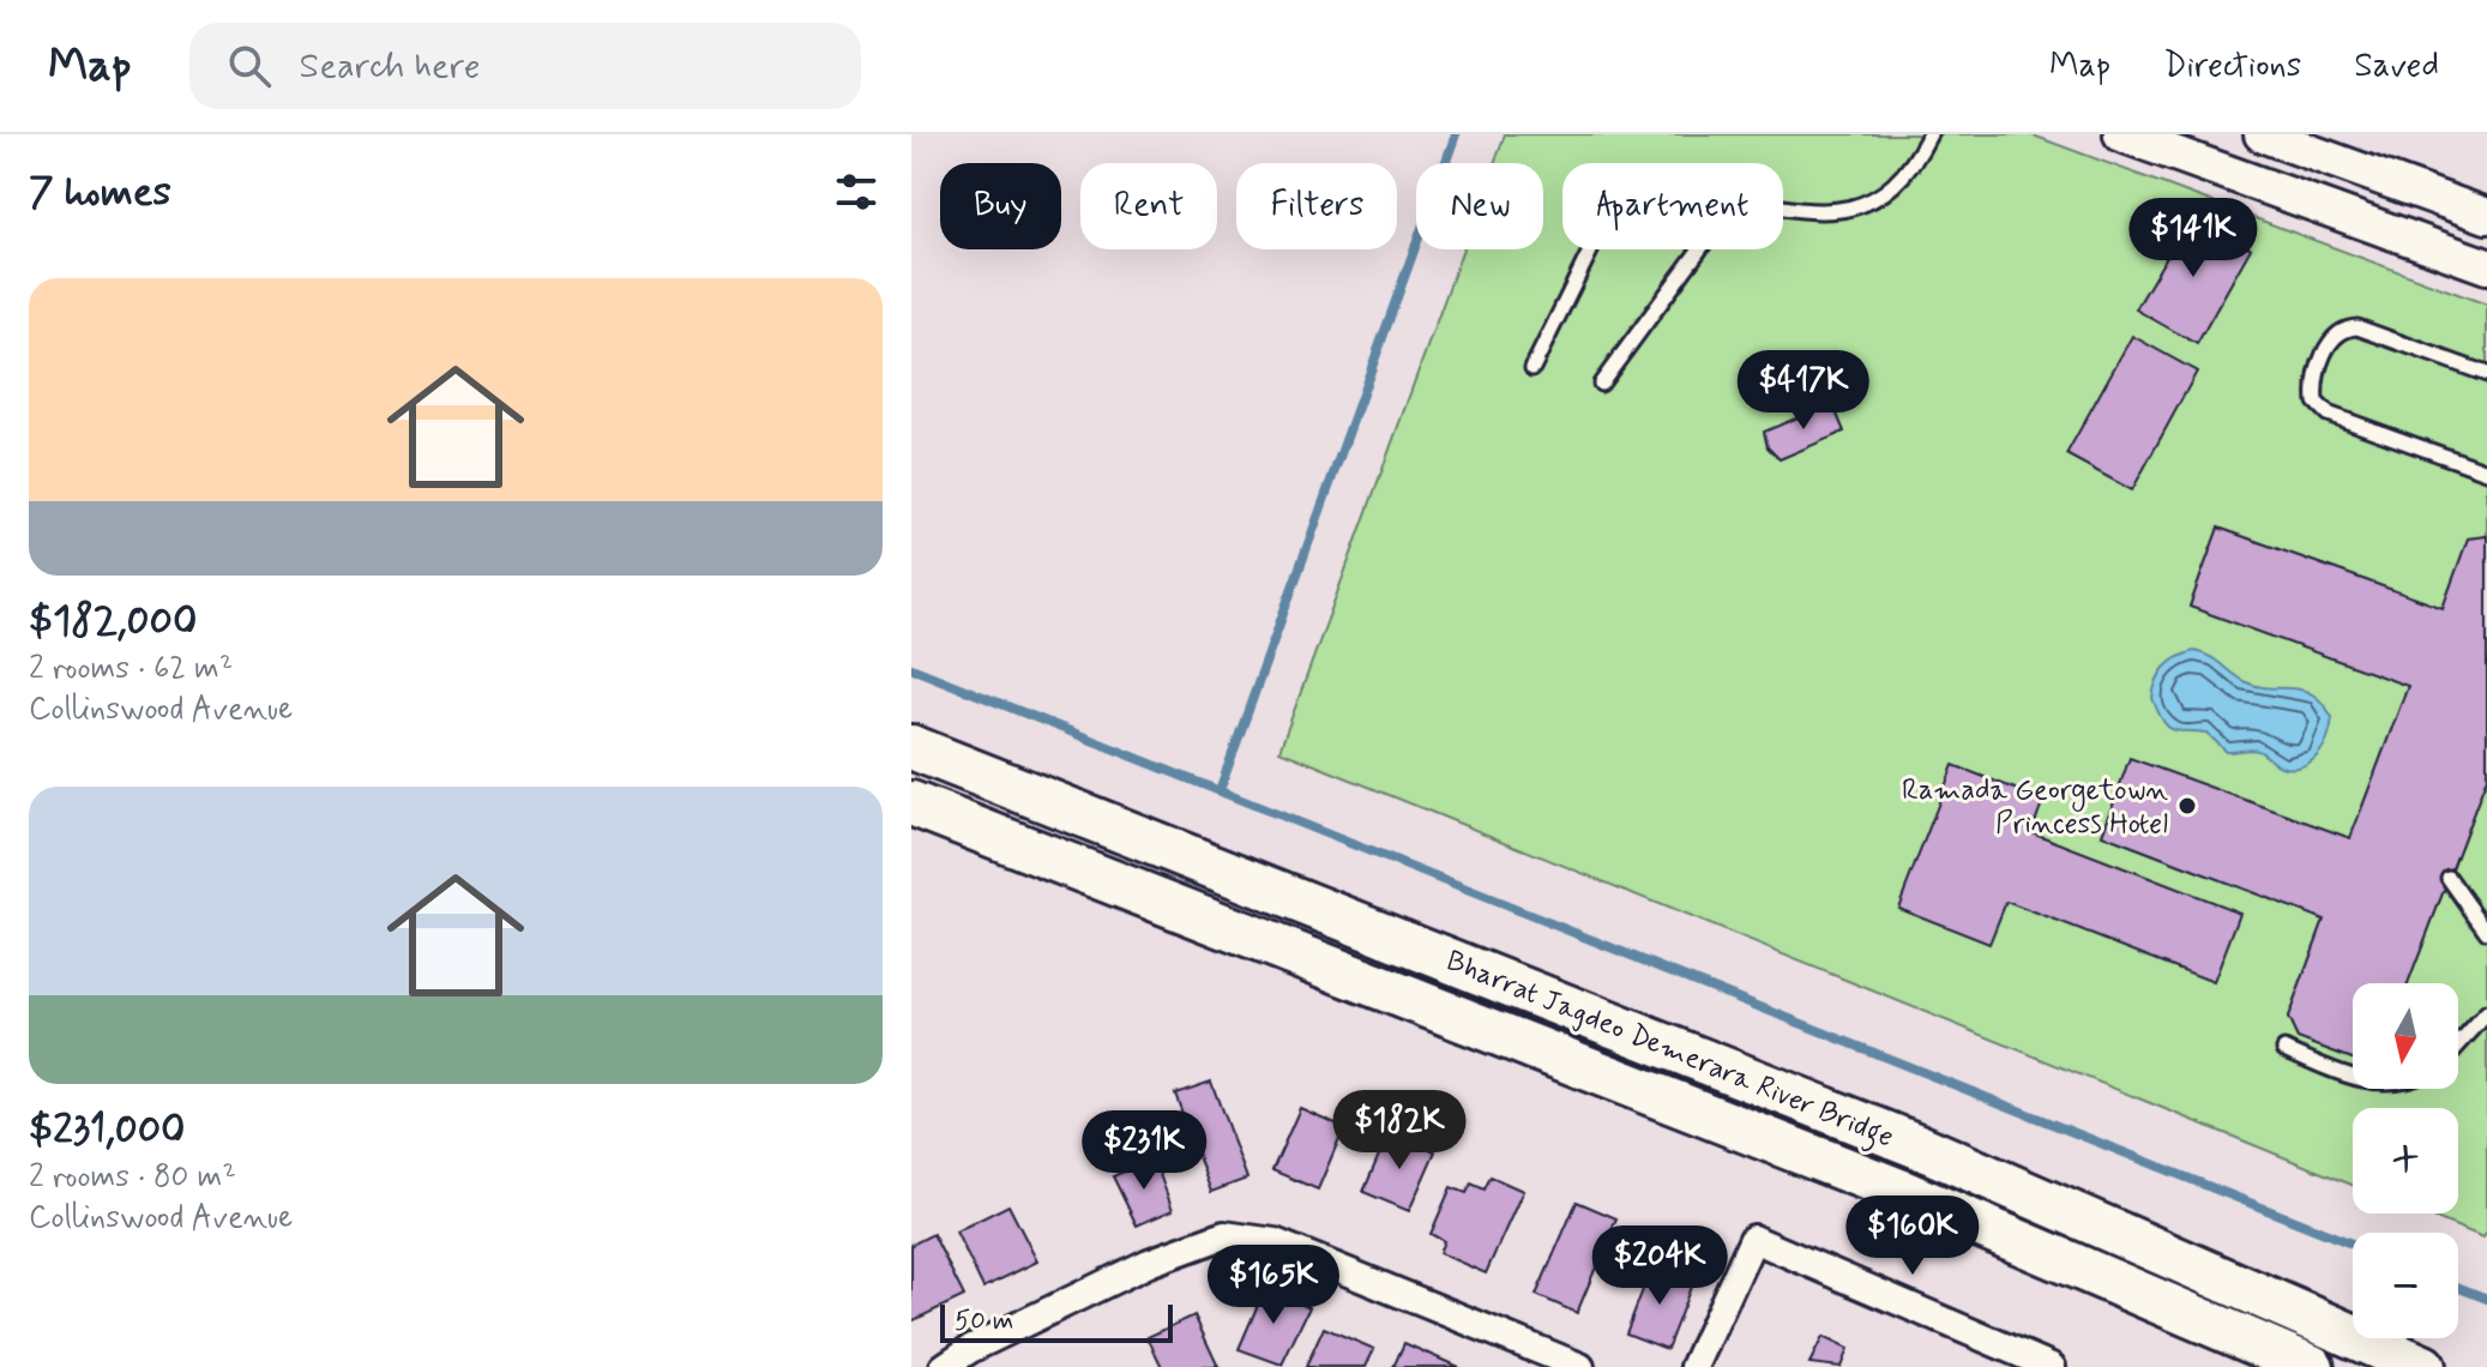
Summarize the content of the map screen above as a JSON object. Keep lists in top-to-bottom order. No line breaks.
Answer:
{"streets":{"main road":["Bharrat Jagdeo Demerara River Bridge"]},"places":["Ramada Georgetown Princess Hotel"],"scale_bar":"50 m","north":"bottom","page":{"header":"Map","search":"Search here","nav":["Map","Directions","Saved"],"heading":"7 homes","chip":["Buy","Rent","Filters","New","Apartment"],"price":["$141K","$417K","$182K","$231K","$160K","$204K","$165K"],"list":[{"name":"$182,000","note":"2 rooms · 62 m² · Collinswood Avenue"},{"name":"$231,000","note":"2 rooms · 80 m² · Collinswood Avenue"}],"map_buttons":["+","−"],"scale":"50 m"}}
